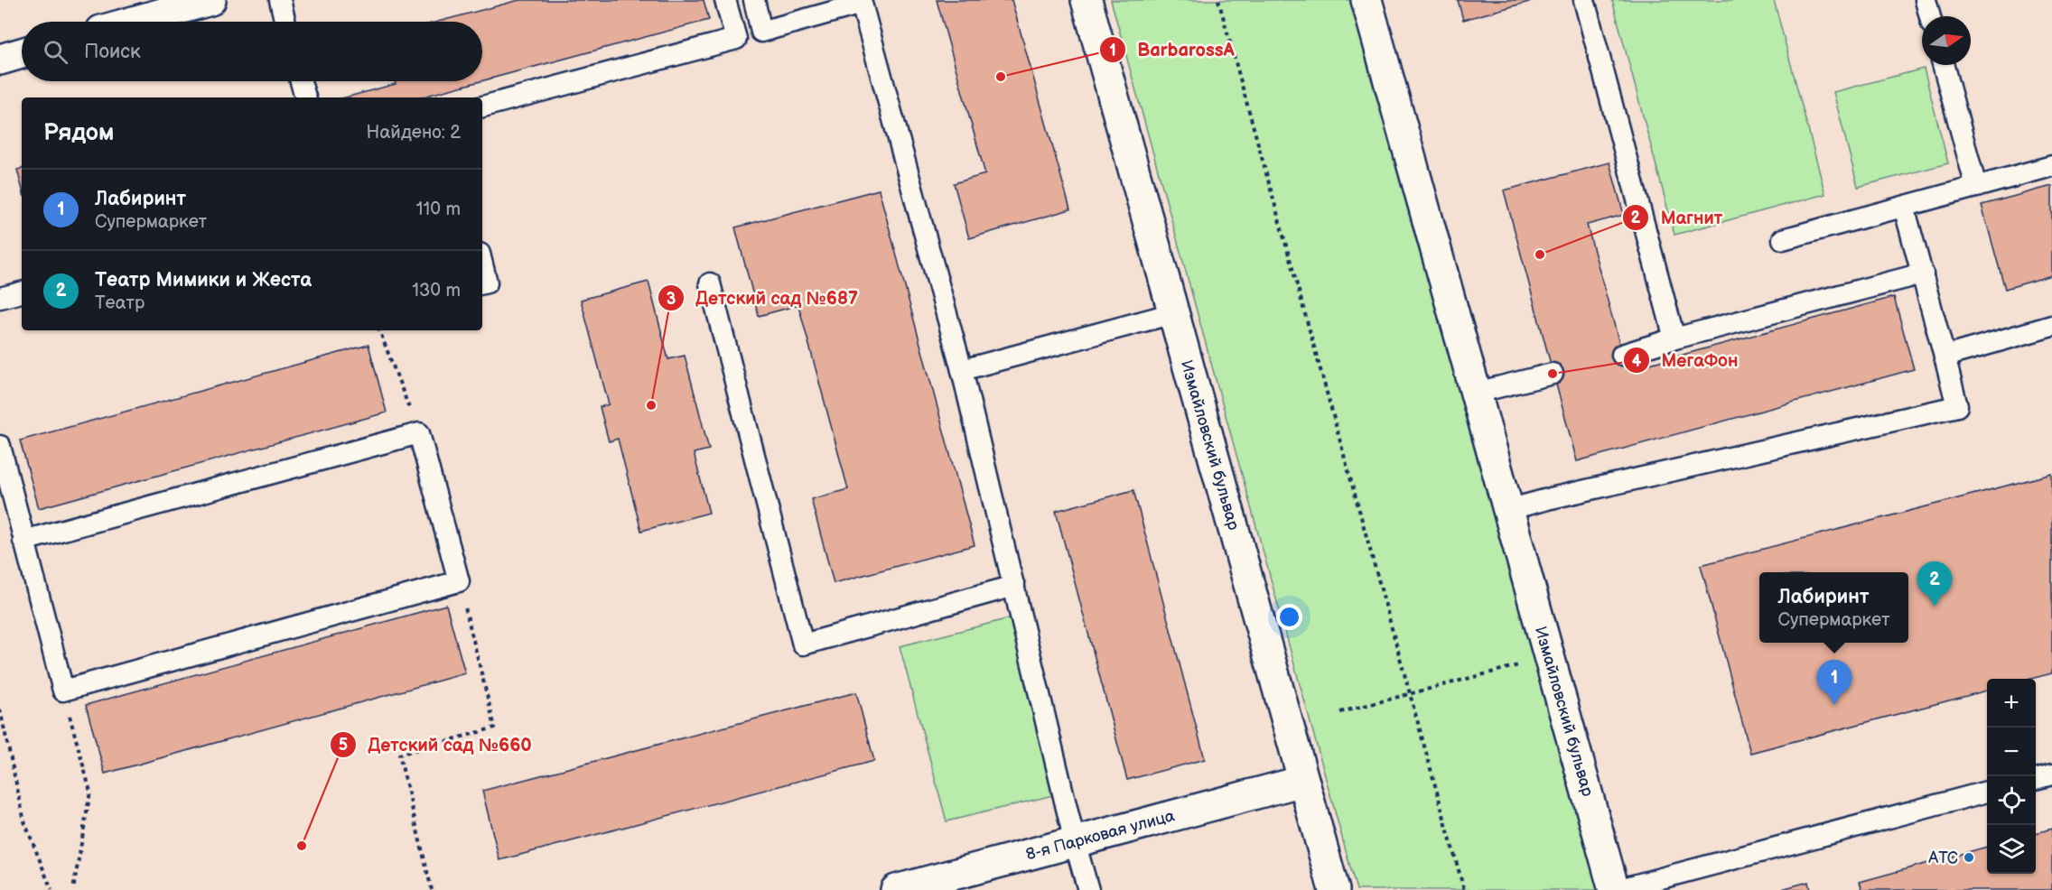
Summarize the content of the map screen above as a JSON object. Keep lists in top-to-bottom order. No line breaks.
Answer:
{"streets":{"street":["Измайловский бульвар","8-я Парковая улица"]},"crossings":[["Измайловский бульвар","8-я Парковая улица"]],"places":["BarbarossA","Магнит","МегаФон","Детский сад №687","Детский сад №660","АТС"],"north":"right","page":{"search":"Поиск","heading":["Рядом","Найдено: 2"],"list":[{"mark":"1","name":"Лабиринт","note":"Супермаркет","value":"110 m"},{"mark":"2","name":"Театр Мимики и Жеста","note":"Театр","value":"130 m"}],"pins":["2","1"],"popup":["Лабиринт","Супермаркет"],"map_buttons":["+","−"]}}
